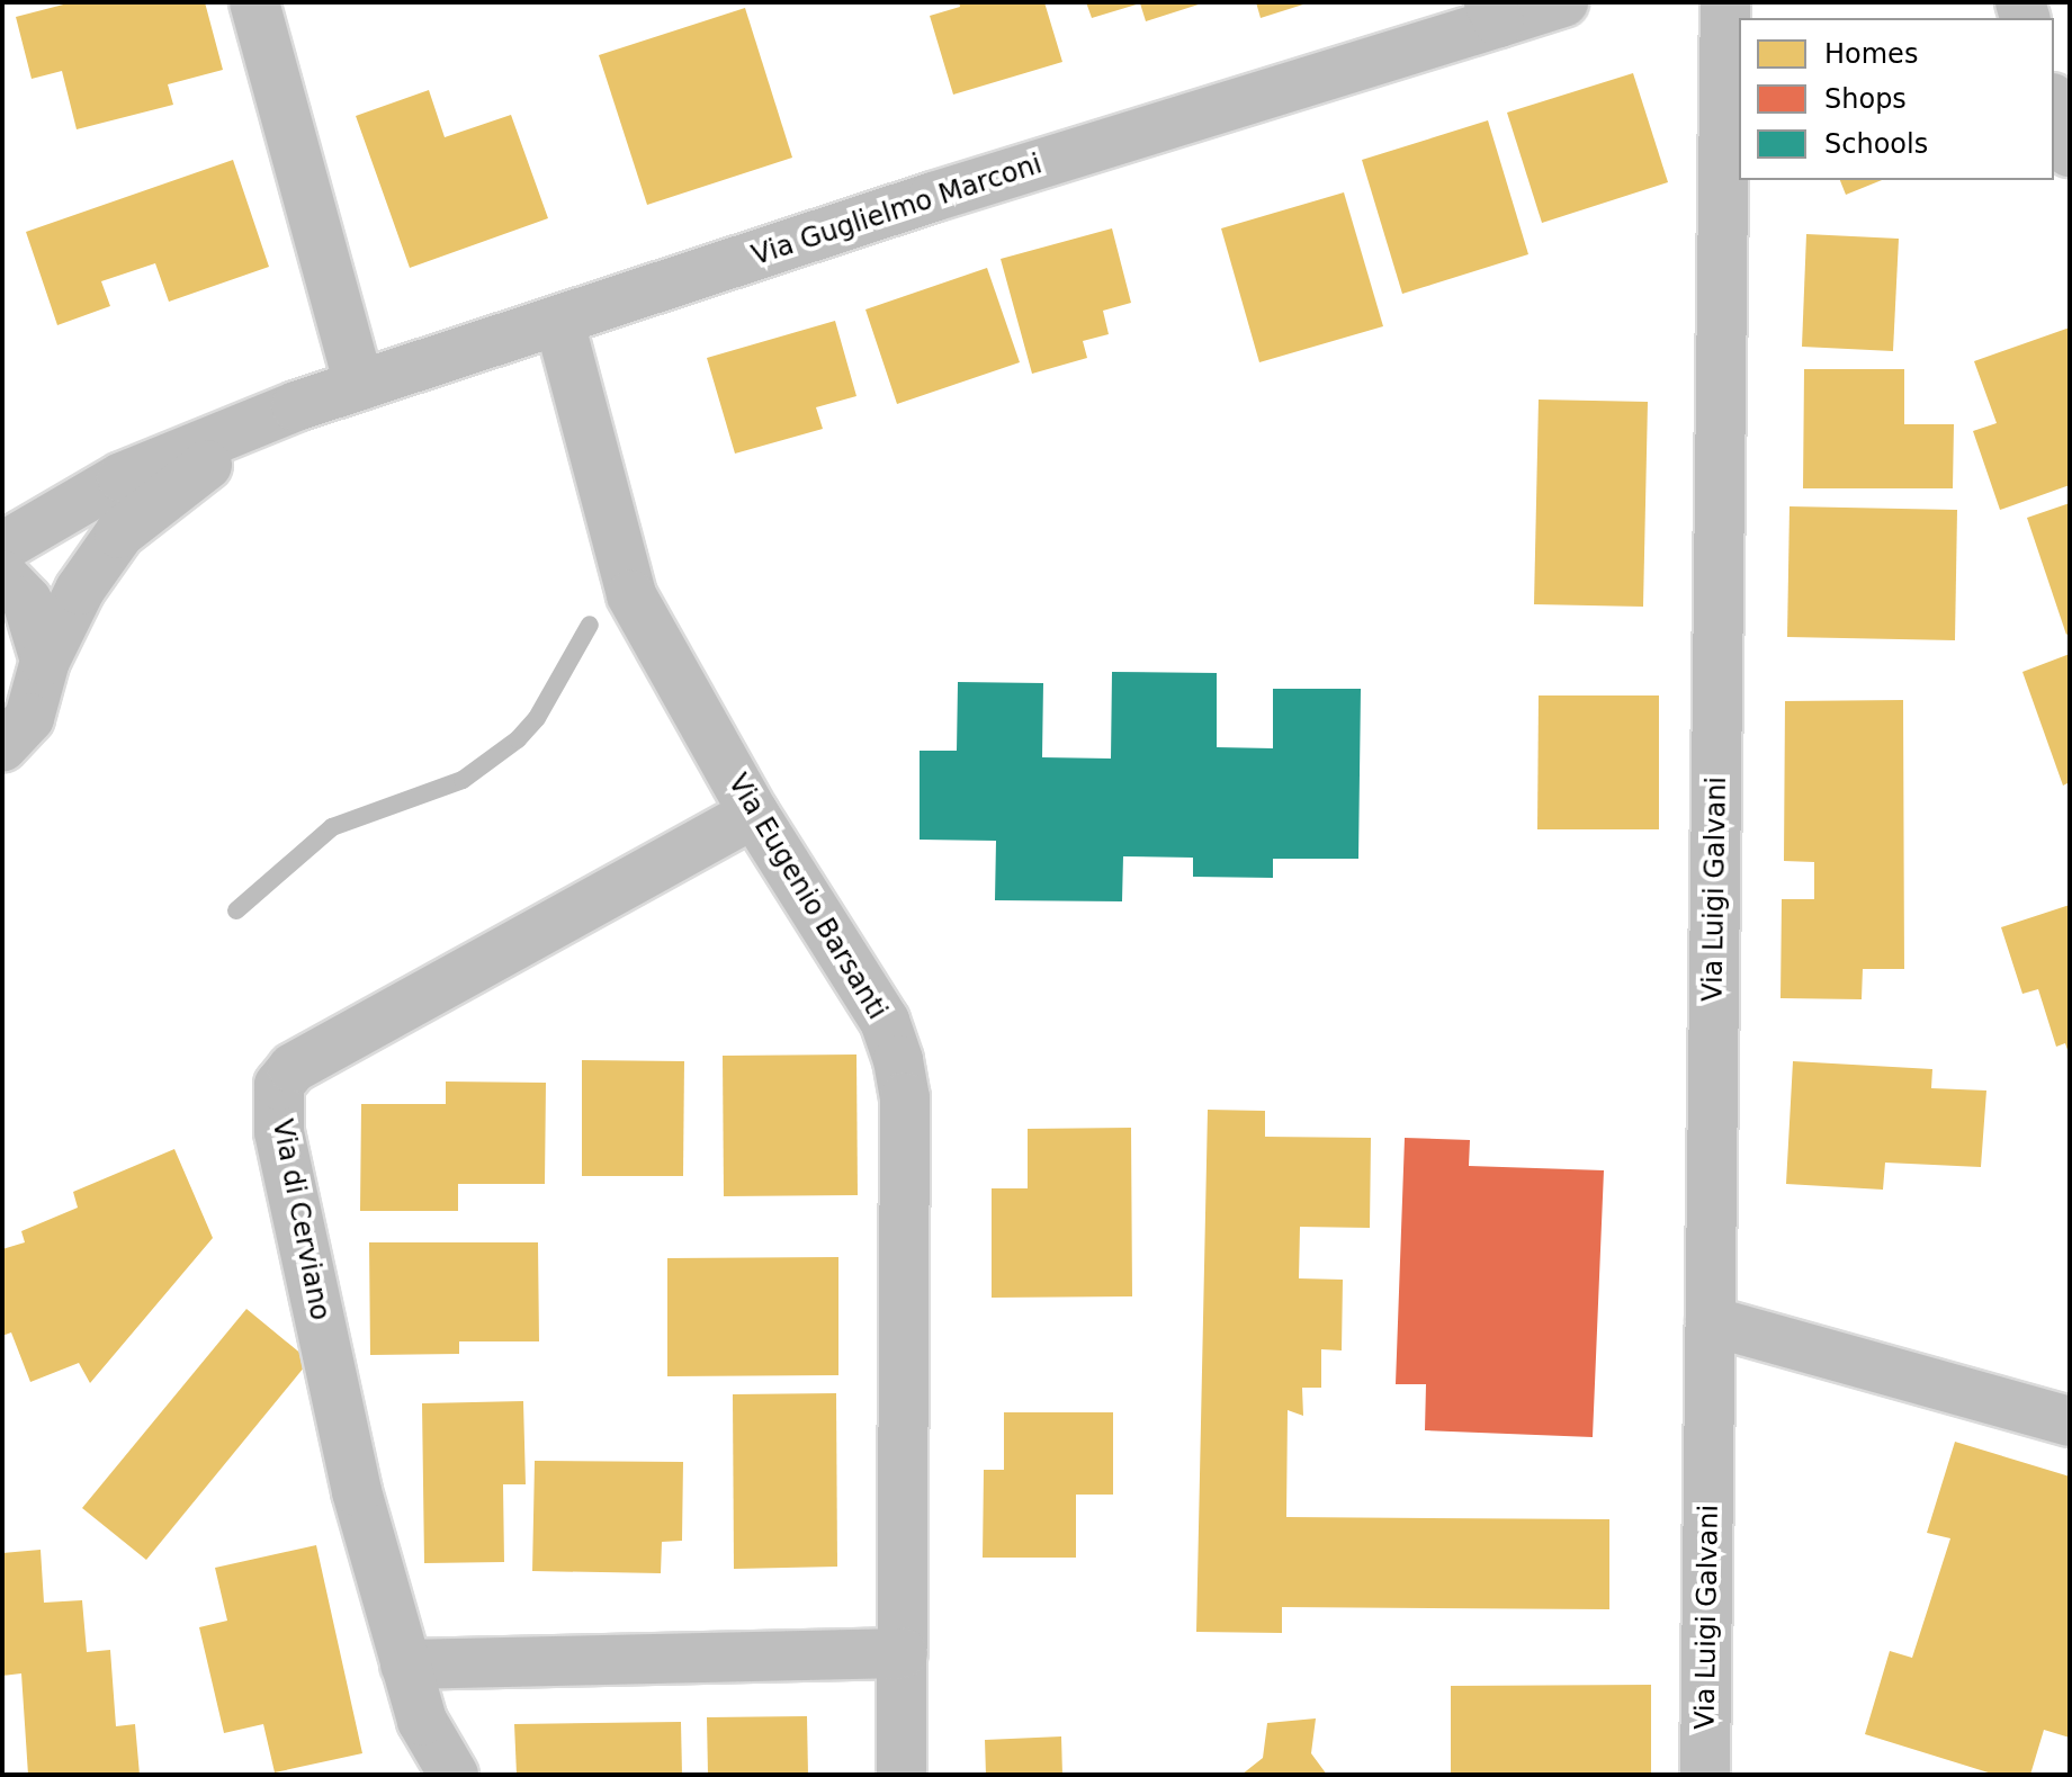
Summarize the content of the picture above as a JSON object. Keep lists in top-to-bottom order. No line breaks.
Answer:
{"streets":{"street":["Via Guglielmo Marconi","Via Luigi Galvani","Via Eugenio Barsanti","Via di Cerviano"]},"crossings":[["Via Guglielmo Marconi","Via Eugenio Barsanti"],["Via Eugenio Barsanti","Via di Cerviano"]],"legend":["Homes","Shops","Schools"]}
